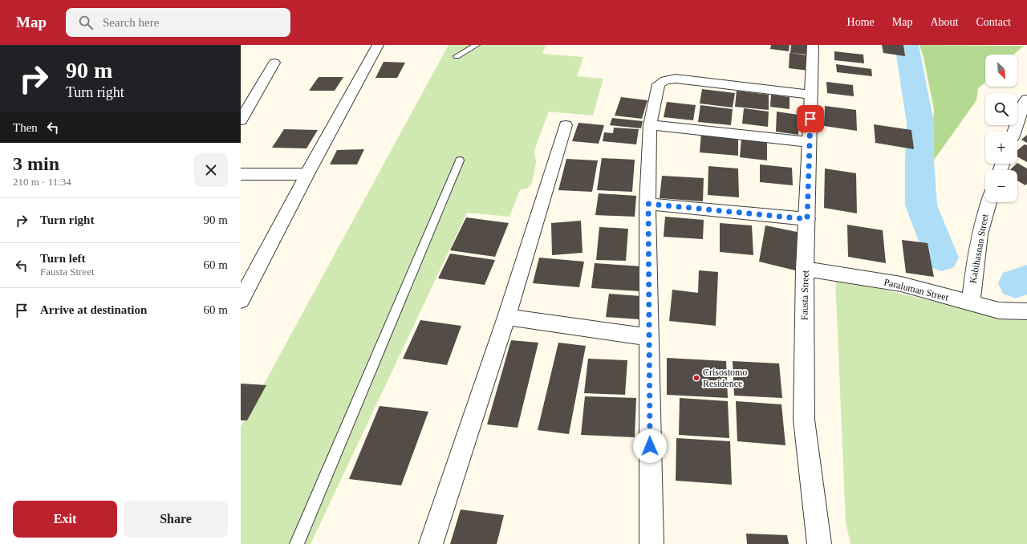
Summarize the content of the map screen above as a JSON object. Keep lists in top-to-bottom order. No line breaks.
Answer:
{"streets":{"street":["Kabihasnan Street","Paraluman Street","Fausta Street"]},"crossings":[["Kabihasnan Street","Paraluman Street"],["Paraluman Street","Fausta Street"]],"places":["Crisostomo Residence"],"north":"bottom right","page":{"header":"Map","search":"Search here","nav":["Home","Map","About","Contact"],"turn":["90 m","Turn right"],"map_buttons":["+","−"],"then":"Then","heading":["3 min","210 m · 11:34"],"list":[{"name":"Turn right","value":"90 m"},{"name":"Turn left","note":"Fausta Street","value":"60 m"},{"name":"Arrive at destination","value":"60 m"}],"buttons":["Exit","Share"]}}
